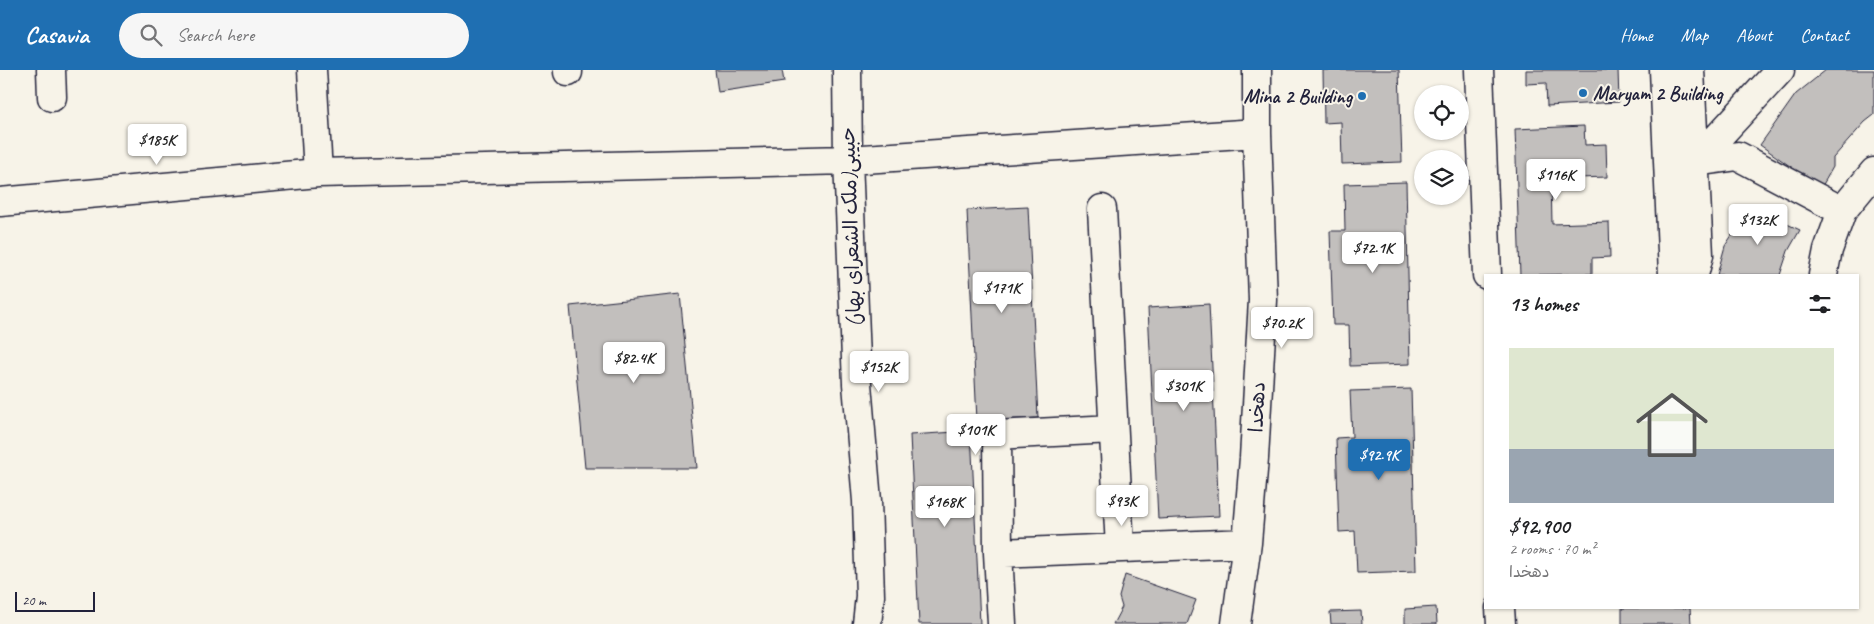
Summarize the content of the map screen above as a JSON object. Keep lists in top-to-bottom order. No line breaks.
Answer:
{"streets":{"street":["حبیبی(ملک الشعرای بهار)","دهخدا"]},"places":["Maryam 2 Building","Mina 2 Building"],"scale_bar":"20 m","page":{"header":"Casavia","search":"Search here","nav":["Home","Map","About","Contact"],"price":["$185K","$116K","$132K","$72.1K","$171K","$70.2K","$82.4K","$152K","$301K","$101K","$92.9K","$93K","$168K"],"heading":"13 homes","list":[{"name":"$92,900","note":"2 rooms · 70 m² · دهخدا"}],"scale":"20 m"}}
